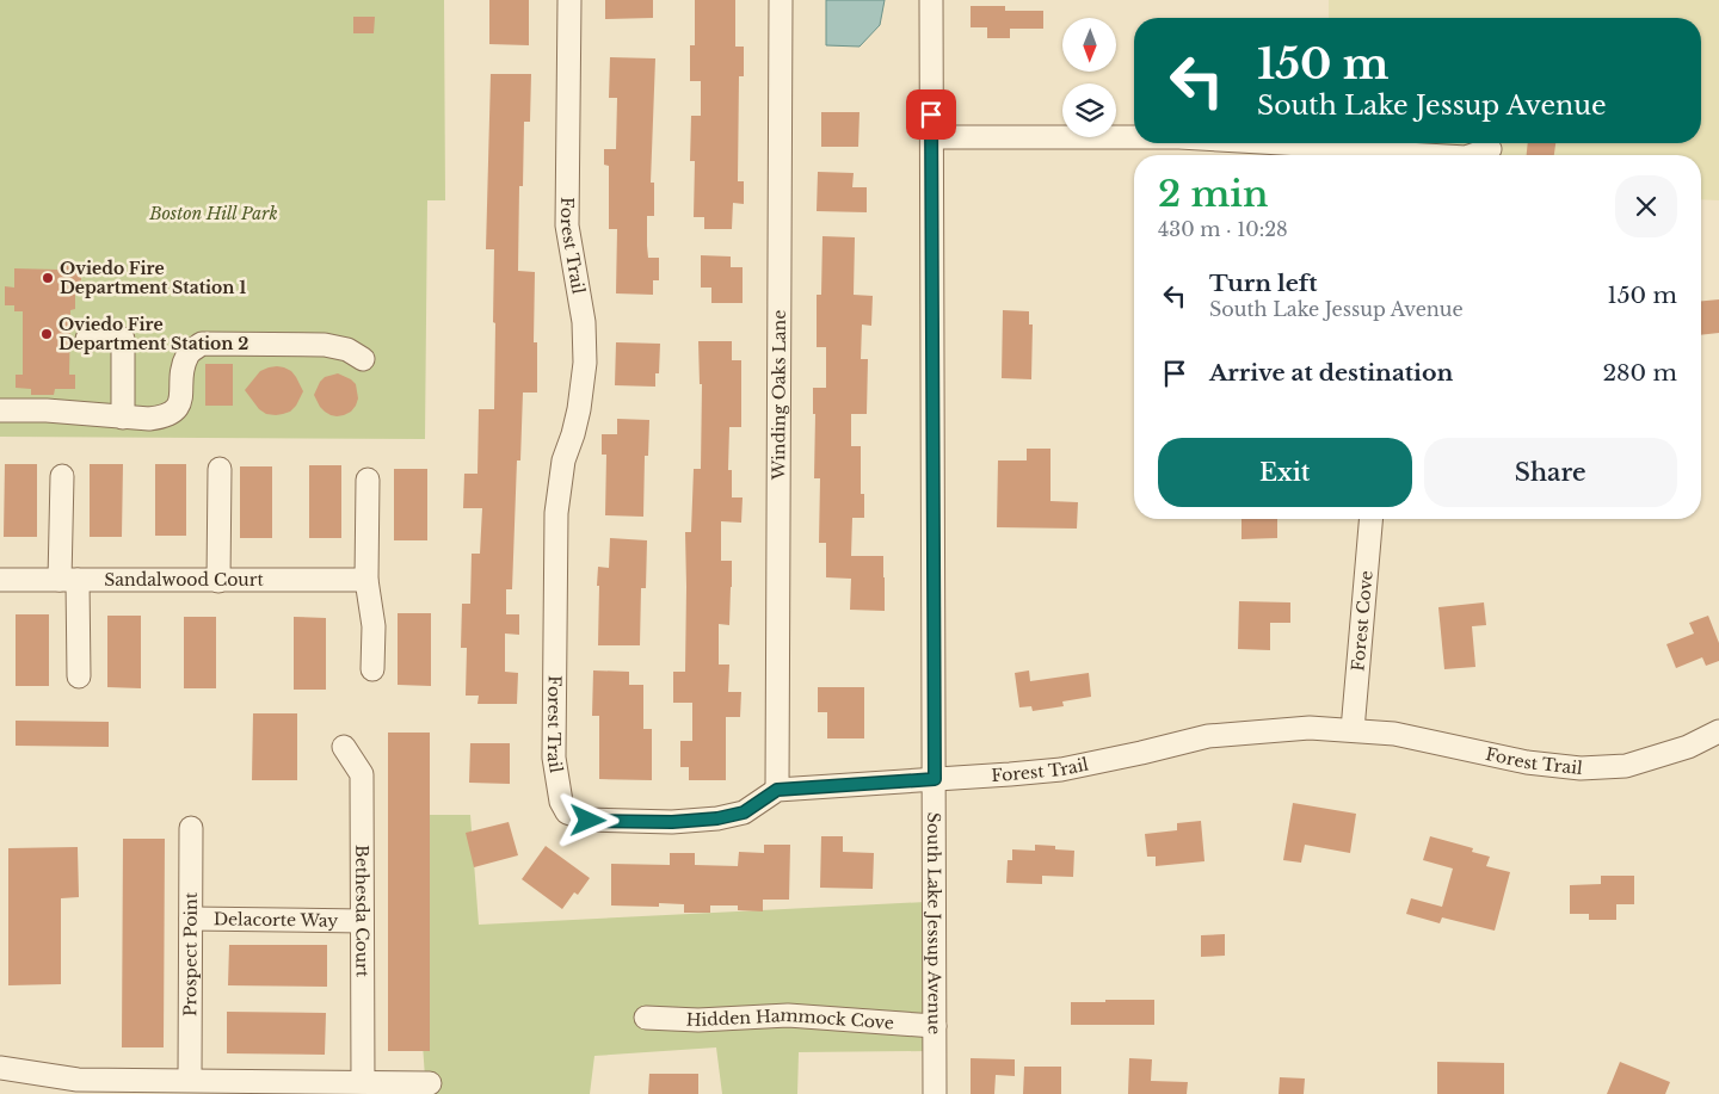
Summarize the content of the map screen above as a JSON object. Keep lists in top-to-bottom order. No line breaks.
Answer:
{"streets":{"street":["Forest Trail","Winding Oaks Lane","Sandalwood Court","Forest Cove","Bethesda Court","Delacorte Way","South Lake Jessup Avenue","Prospect Point","Hidden Hammock Cove"]},"crossings":[["Forest Trail","Winding Oaks Lane"],["Forest Trail","Forest Cove"],["Forest Trail","South Lake Jessup Avenue"],["Bethesda Court","Delacorte Way"],["Delacorte Way","Prospect Point"],["South Lake Jessup Avenue","Hidden Hammock Cove"]],"parks":["Boston Hill Park"],"places":["Oviedo Fire Department Station 1","Oviedo Fire Department Station 2"],"north":"bottom","page":{"turn":["150 m","South Lake Jessup Avenue"],"heading":["2 min","430 m · 10:28"],"list":[{"name":"Turn left","note":"South Lake Jessup Avenue","value":"150 m"},{"name":"Arrive at destination","value":"280 m"}],"buttons":["Exit","Share"]}}
